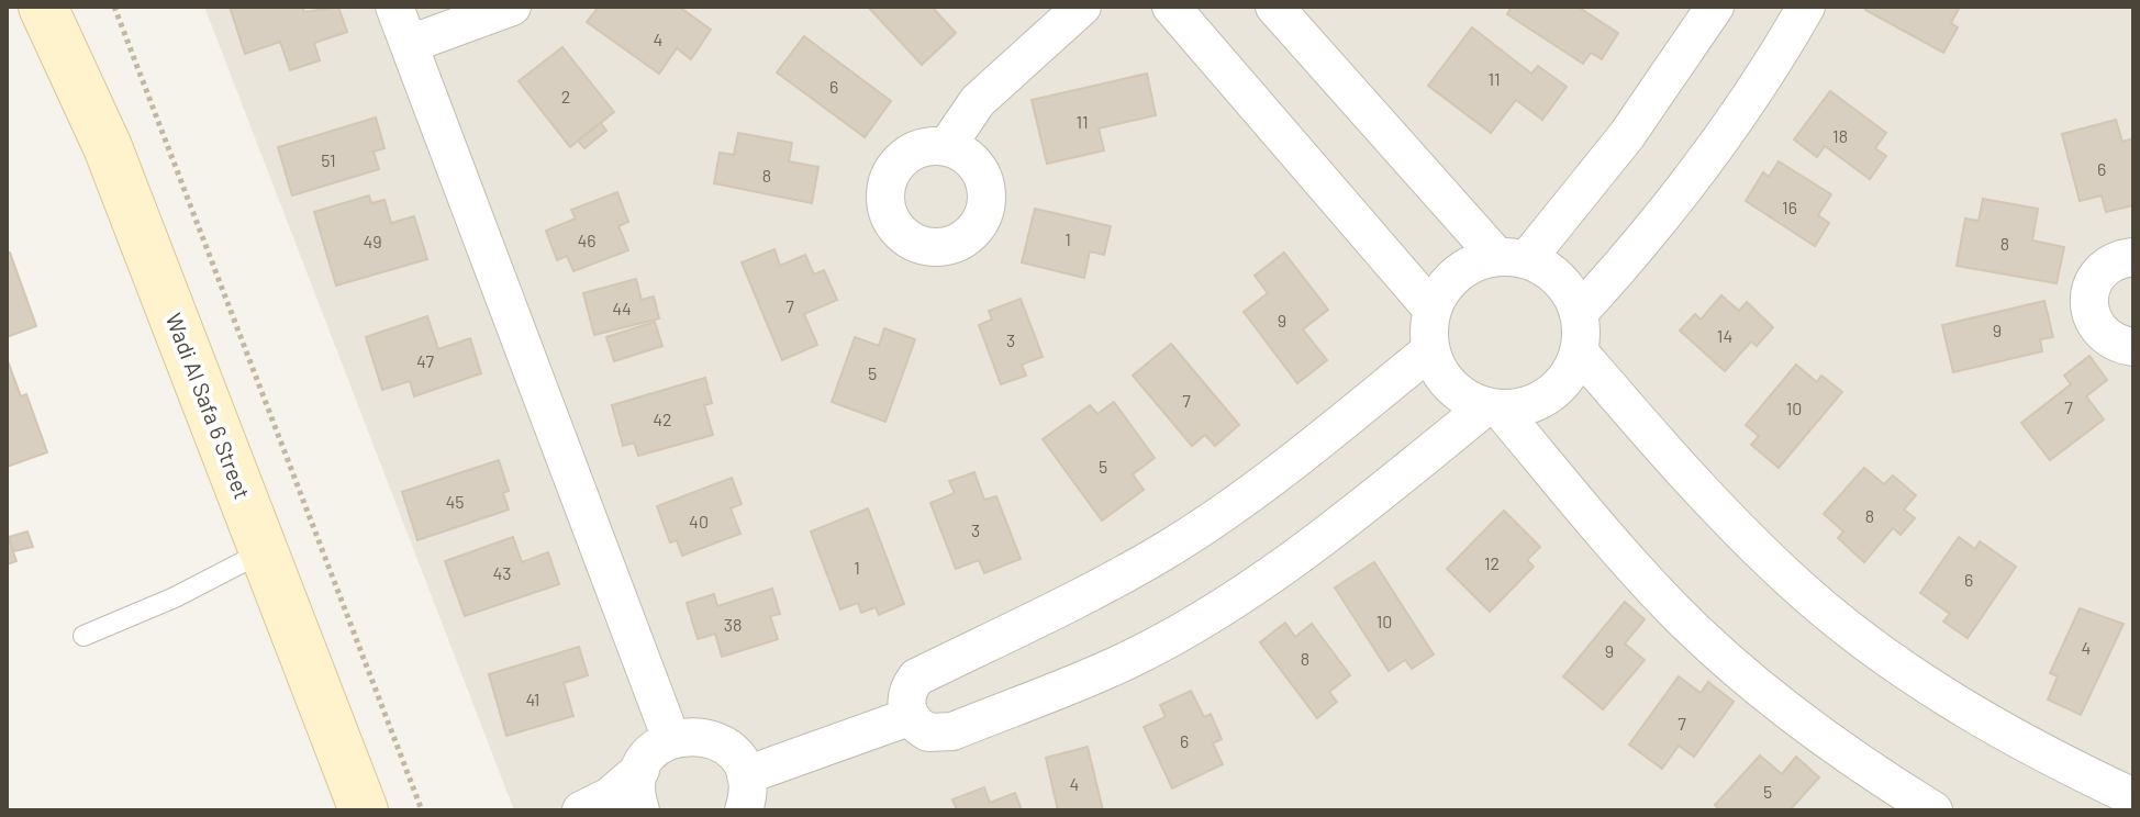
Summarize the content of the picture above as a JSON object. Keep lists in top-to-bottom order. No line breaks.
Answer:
{"streets":{"main road":["Wadi Al Safa 6 Street"]},"house_numbers":["4","11","6","2","11","18","51","6","8","16","1","46","49","8","7","44","9","9","14","3","47","5","7","7","10","42","5","45","8","40","3","12","1","43","6","10","38","4","9","8","41","7","6","4","5"]}
